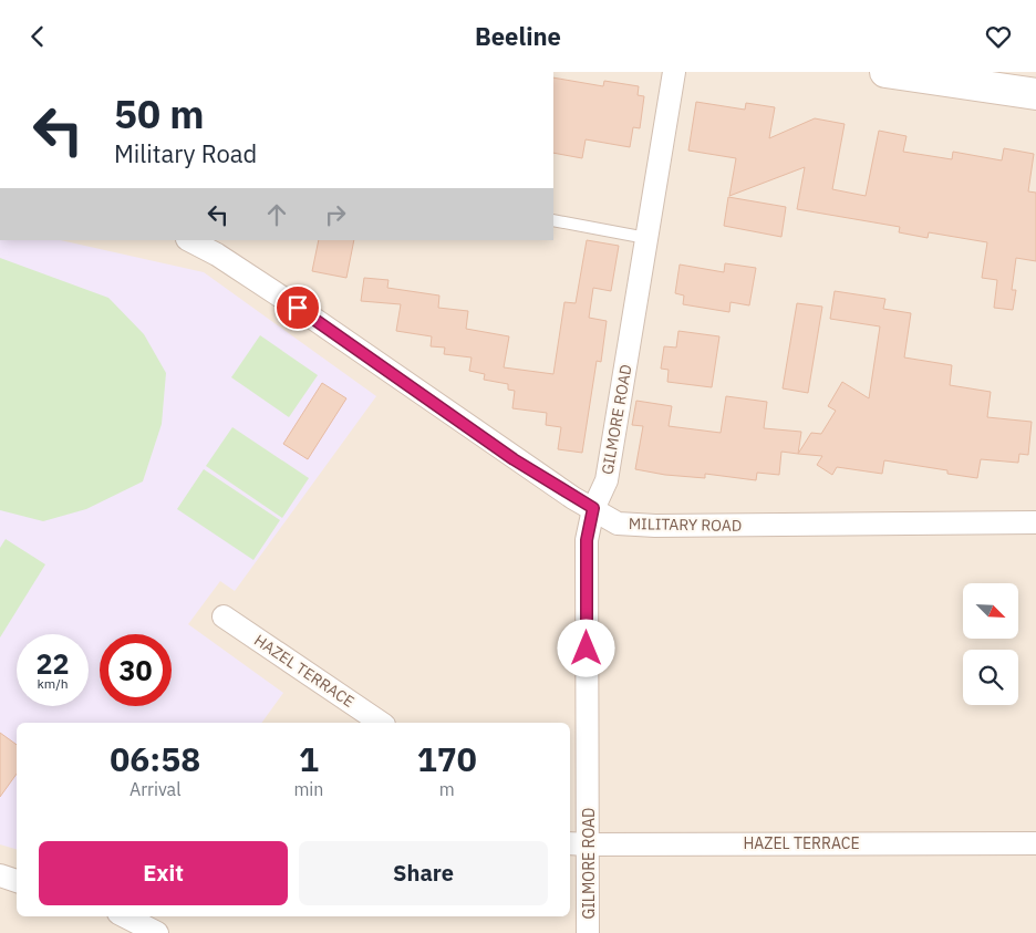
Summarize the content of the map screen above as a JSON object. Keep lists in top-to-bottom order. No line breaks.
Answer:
{"streets":{"street":["GILMORE ROAD","MILITARY ROAD","HAZEL TERRACE"]},"crossings":[["GILMORE ROAD","MILITARY ROAD"],["GILMORE ROAD","HAZEL TERRACE"]],"north":"bottom right","page":{"header":"Beeline","turn":["50 m","Military Road"],"speed":"22 km/h","limit":"30","eta":["06:58","Arrival","1","min","170","m"],"buttons":["Exit","Share"]}}
